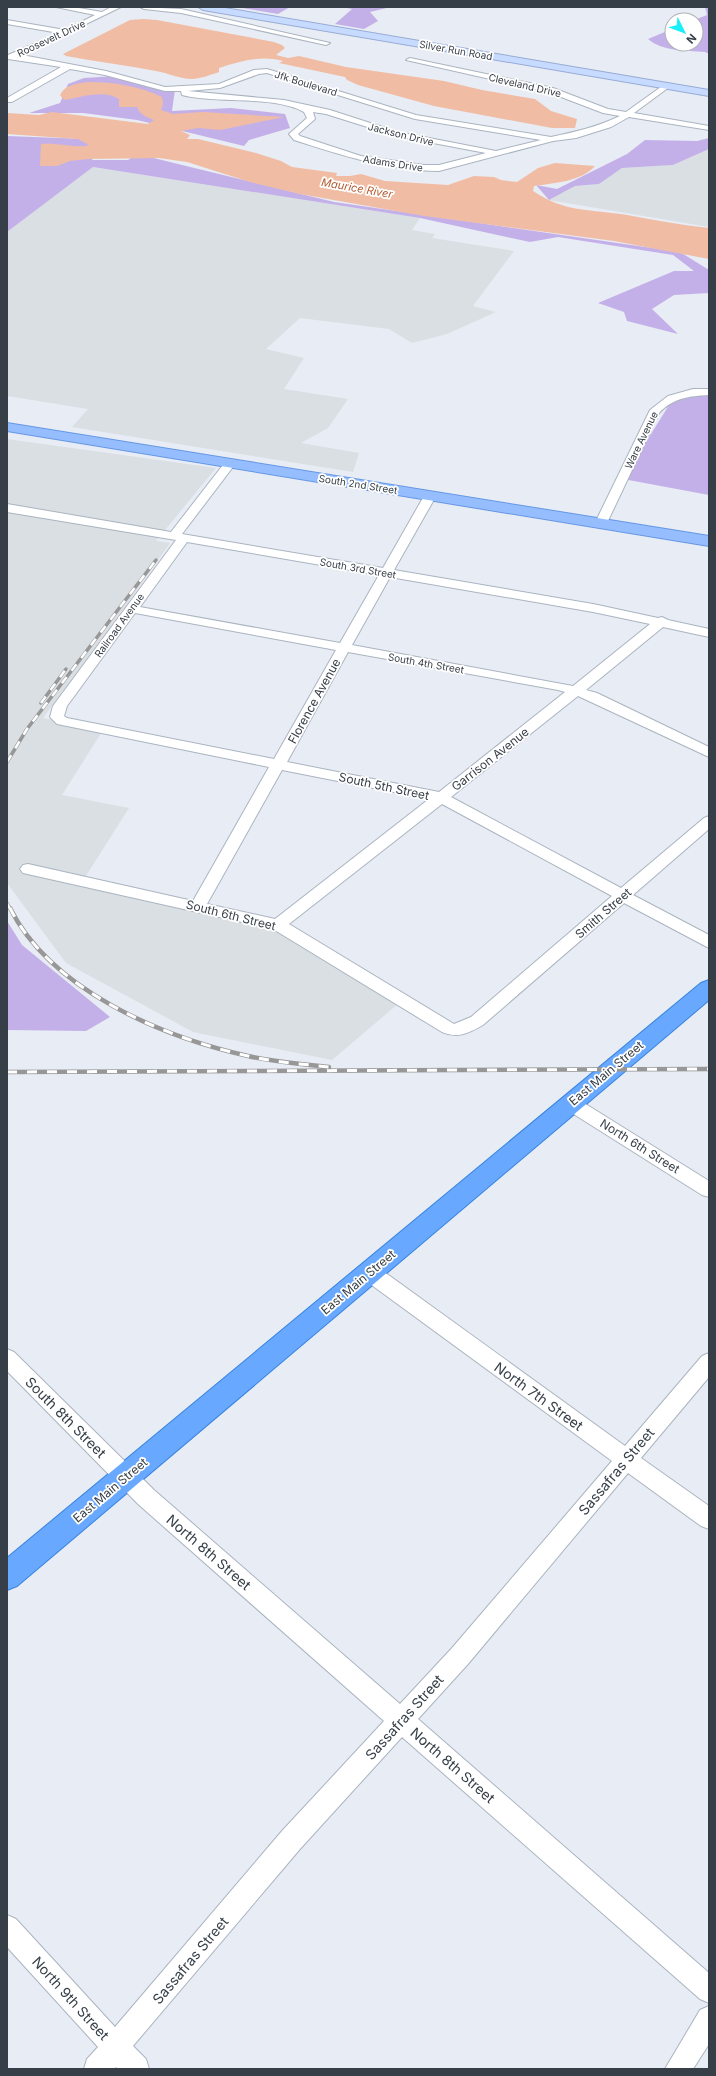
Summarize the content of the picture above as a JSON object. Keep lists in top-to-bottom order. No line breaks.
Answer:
{"streets":{"highway":["East Main Street"],"main road":["Silver Run Road","South 2nd Street"],"street":["Roosevelt Drive","Jfk Boulevard","Cleveland Drive","Jackson Drive","Adams Drive","Ware Avenue","South 3rd Street","Railroad Avenue","South 4th Street","Florence Avenue","Garrison Avenue","South 5th Street","Smith Street","South 6th Street","North 6th Street","North 7th Street","South 8th Street","Sassafras Street","North 8th Street","North 9th Street"]},"crossings":[["Roosevelt Drive","Jfk Boulevard"],["Silver Run Road","Adams Drive"],["Jfk Boulevard","Adams Drive"],["Cleveland Drive","Adams Drive"],["Jackson Drive","Adams Drive"],["Ware Avenue","South 2nd Street"],["South 2nd Street","Railroad Avenue"],["South 2nd Street","Florence Avenue"],["South 3rd Street","Railroad Avenue"],["South 3rd Street","Florence Avenue"],["South 3rd Street","Garrison Avenue"],["Railroad Avenue","South 4th Street"],["Railroad Avenue","South 5th Street"],["South 4th Street","Florence Avenue"],["South 4th Street","Garrison Avenue"],["Florence Avenue","South 5th Street"],["Florence Avenue","South 6th Street"],["Garrison Avenue","South 5th Street"],["Garrison Avenue","South 6th Street"],["South 5th Street","Smith Street"],["Smith Street","South 6th Street"],["East Main Street","North 6th Street"],["East Main Street","North 7th Street"],["East Main Street","South 8th Street"],["East Main Street","North 8th Street"],["North 7th Street","Sassafras Street"],["South 8th Street","North 8th Street"],["Sassafras Street","North 8th Street"],["Sassafras Street","North 9th Street"]],"water":["Maurice River"],"north":"bottom right"}
